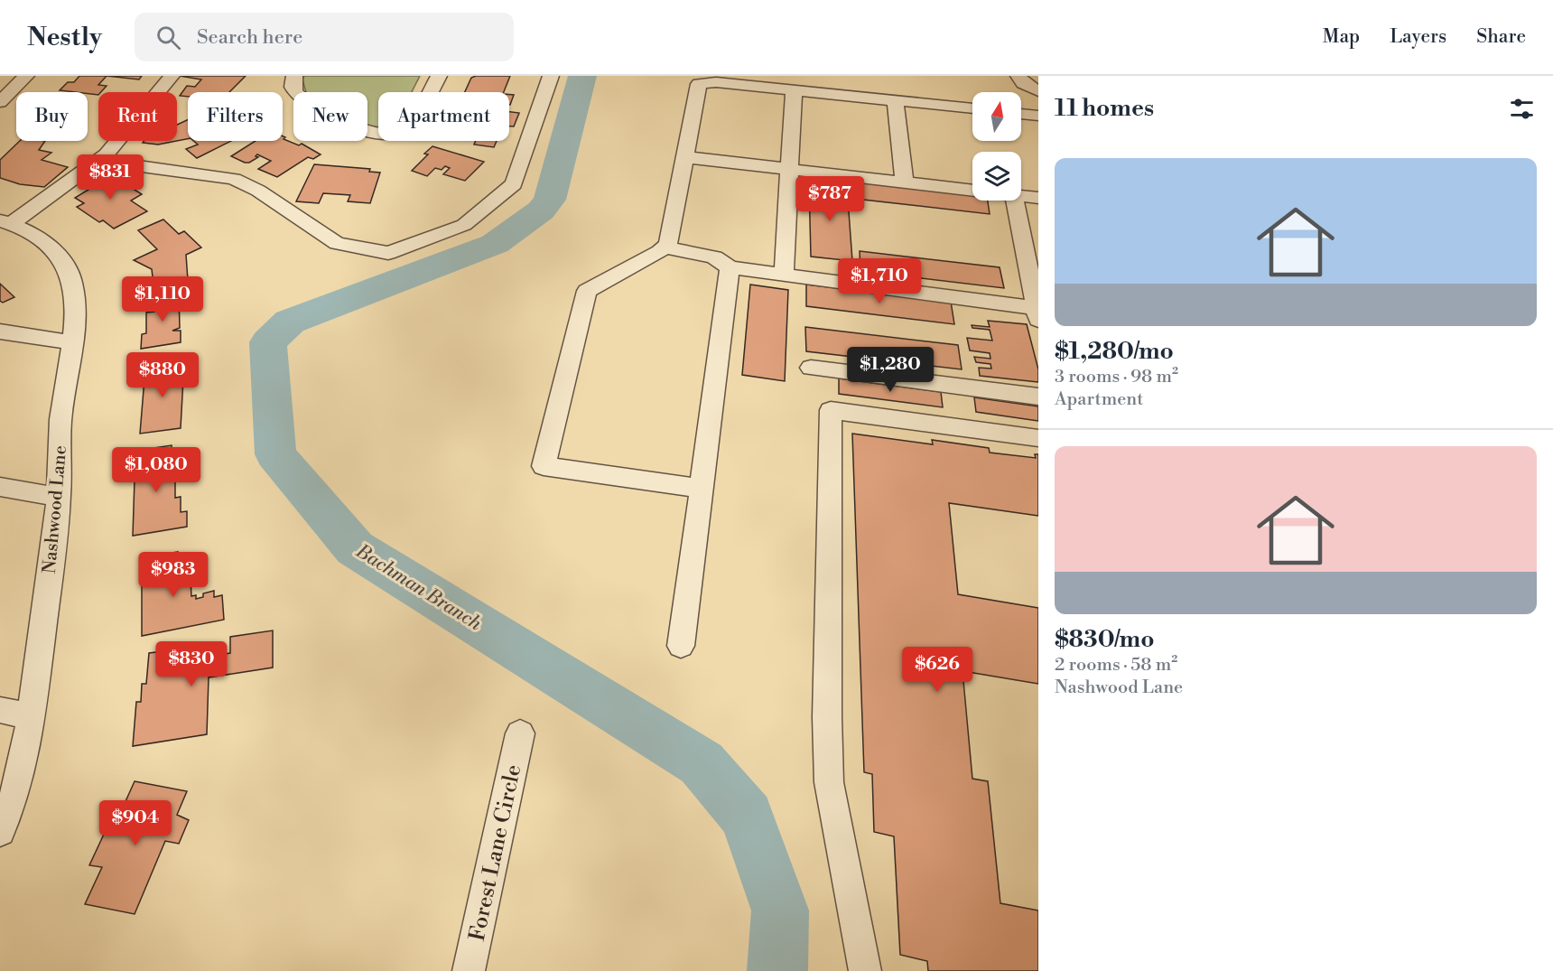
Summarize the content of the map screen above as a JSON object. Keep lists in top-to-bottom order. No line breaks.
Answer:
{"streets":{"street":["Nashwood Lane","Forest Lane Circle"]},"water":["Bachman Branch"],"north":"top","page":{"header":"Nestly","search":"Search here","nav":["Map","Layers","Share"],"heading":"11 homes","chip":["Buy","Rent","Filters","New","Apartment"],"list":[{"name":"$1,280/mo","note":"3 rooms · 98 m² · Apartment"},{"name":"$830/mo","note":"2 rooms · 58 m² · Nashwood Lane"}],"price":["$831","$787","$1,710","$1,110","$1,280","$880","$1,080","$983","$830","$626","$904"]}}
